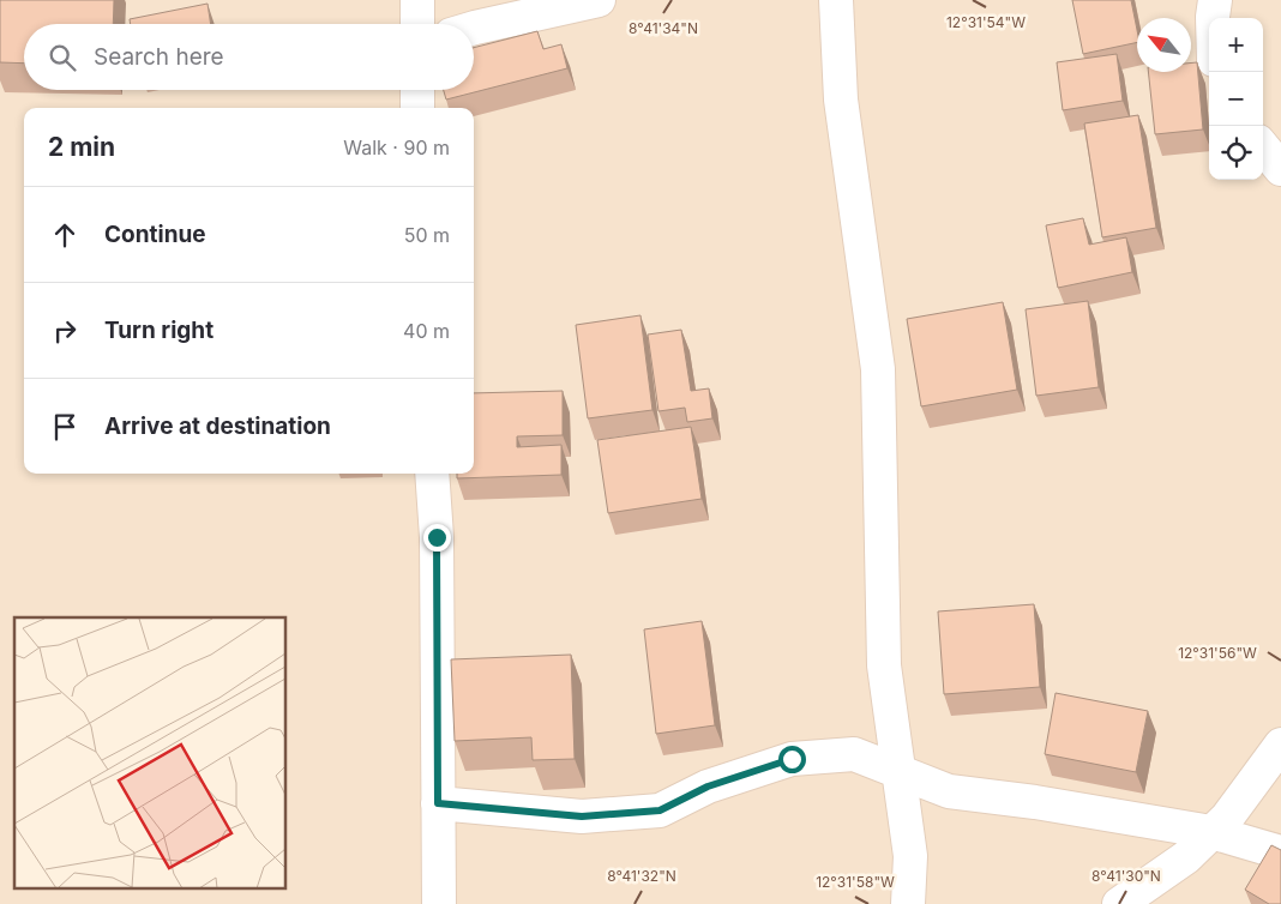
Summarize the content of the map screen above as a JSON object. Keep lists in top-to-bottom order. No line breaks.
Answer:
{"north":"top left","page":{"map_buttons":["+","−"],"search":"Search here","heading":["2 min","Walk · 90 m"],"list":[["Continue","50 m"],["Turn right","40 m"],"Arrive at destination"]},"coordinates":["12°31'54\"W","8°41'34\"N","12°31'56\"W","8°41'32\"N","8°41'30\"N","12°31'58\"W"]}
